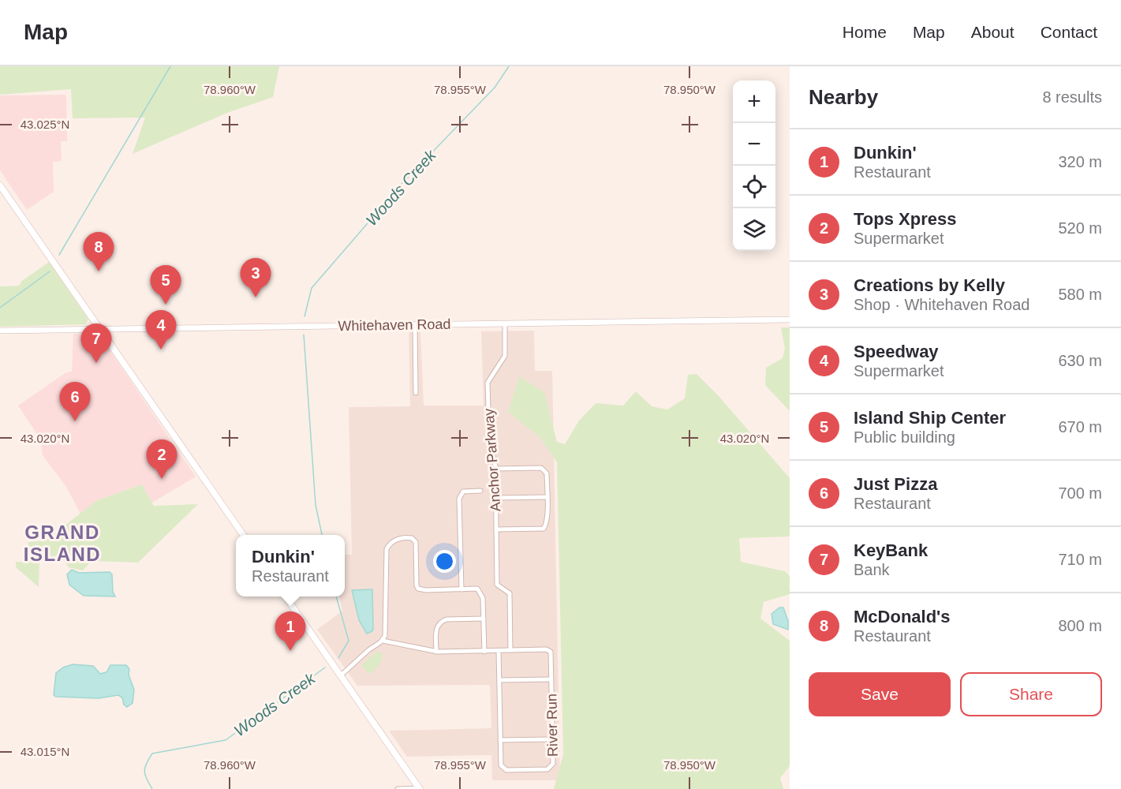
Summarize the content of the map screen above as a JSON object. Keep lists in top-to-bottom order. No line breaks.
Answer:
{"streets":{"street":["Whitehaven Road","Anchor Parkway","River Run"]},"crossings":[["Whitehaven Road","Anchor Parkway"],["Anchor Parkway","River Run"]],"districts":["GRAND ISLAND"],"water":["Woods Creek"],"page":{"header":"Map","nav":["Home","Map","About","Contact"],"heading":["Nearby","8 results"],"map_buttons":["+","−"],"list":[{"mark":"1","name":"Dunkin'","note":"Restaurant","value":"320 m"},{"mark":"2","name":"Tops Xpress","note":"Supermarket","value":"520 m"},{"mark":"3","name":"Creations by Kelly","note":"Shop · Whitehaven Road","value":"580 m"},{"mark":"4","name":"Speedway","note":"Supermarket","value":"630 m"},{"mark":"5","name":"Island Ship Center","note":"Public building","value":"670 m"},{"mark":"6","name":"Just Pizza","note":"Restaurant","value":"700 m"},{"mark":"7","name":"KeyBank","note":"Bank","value":"710 m"},{"mark":"8","name":"McDonald's","note":"Restaurant","value":"800 m"}],"pins":["8","3","5","4","7","6","2","1"],"popup":["Dunkin'","Restaurant"],"buttons":["Save","Share"]},"coordinates":["78.960°W","78.955°W","78.950°W","43.025°N","43.020°N","43.015°N"]}
